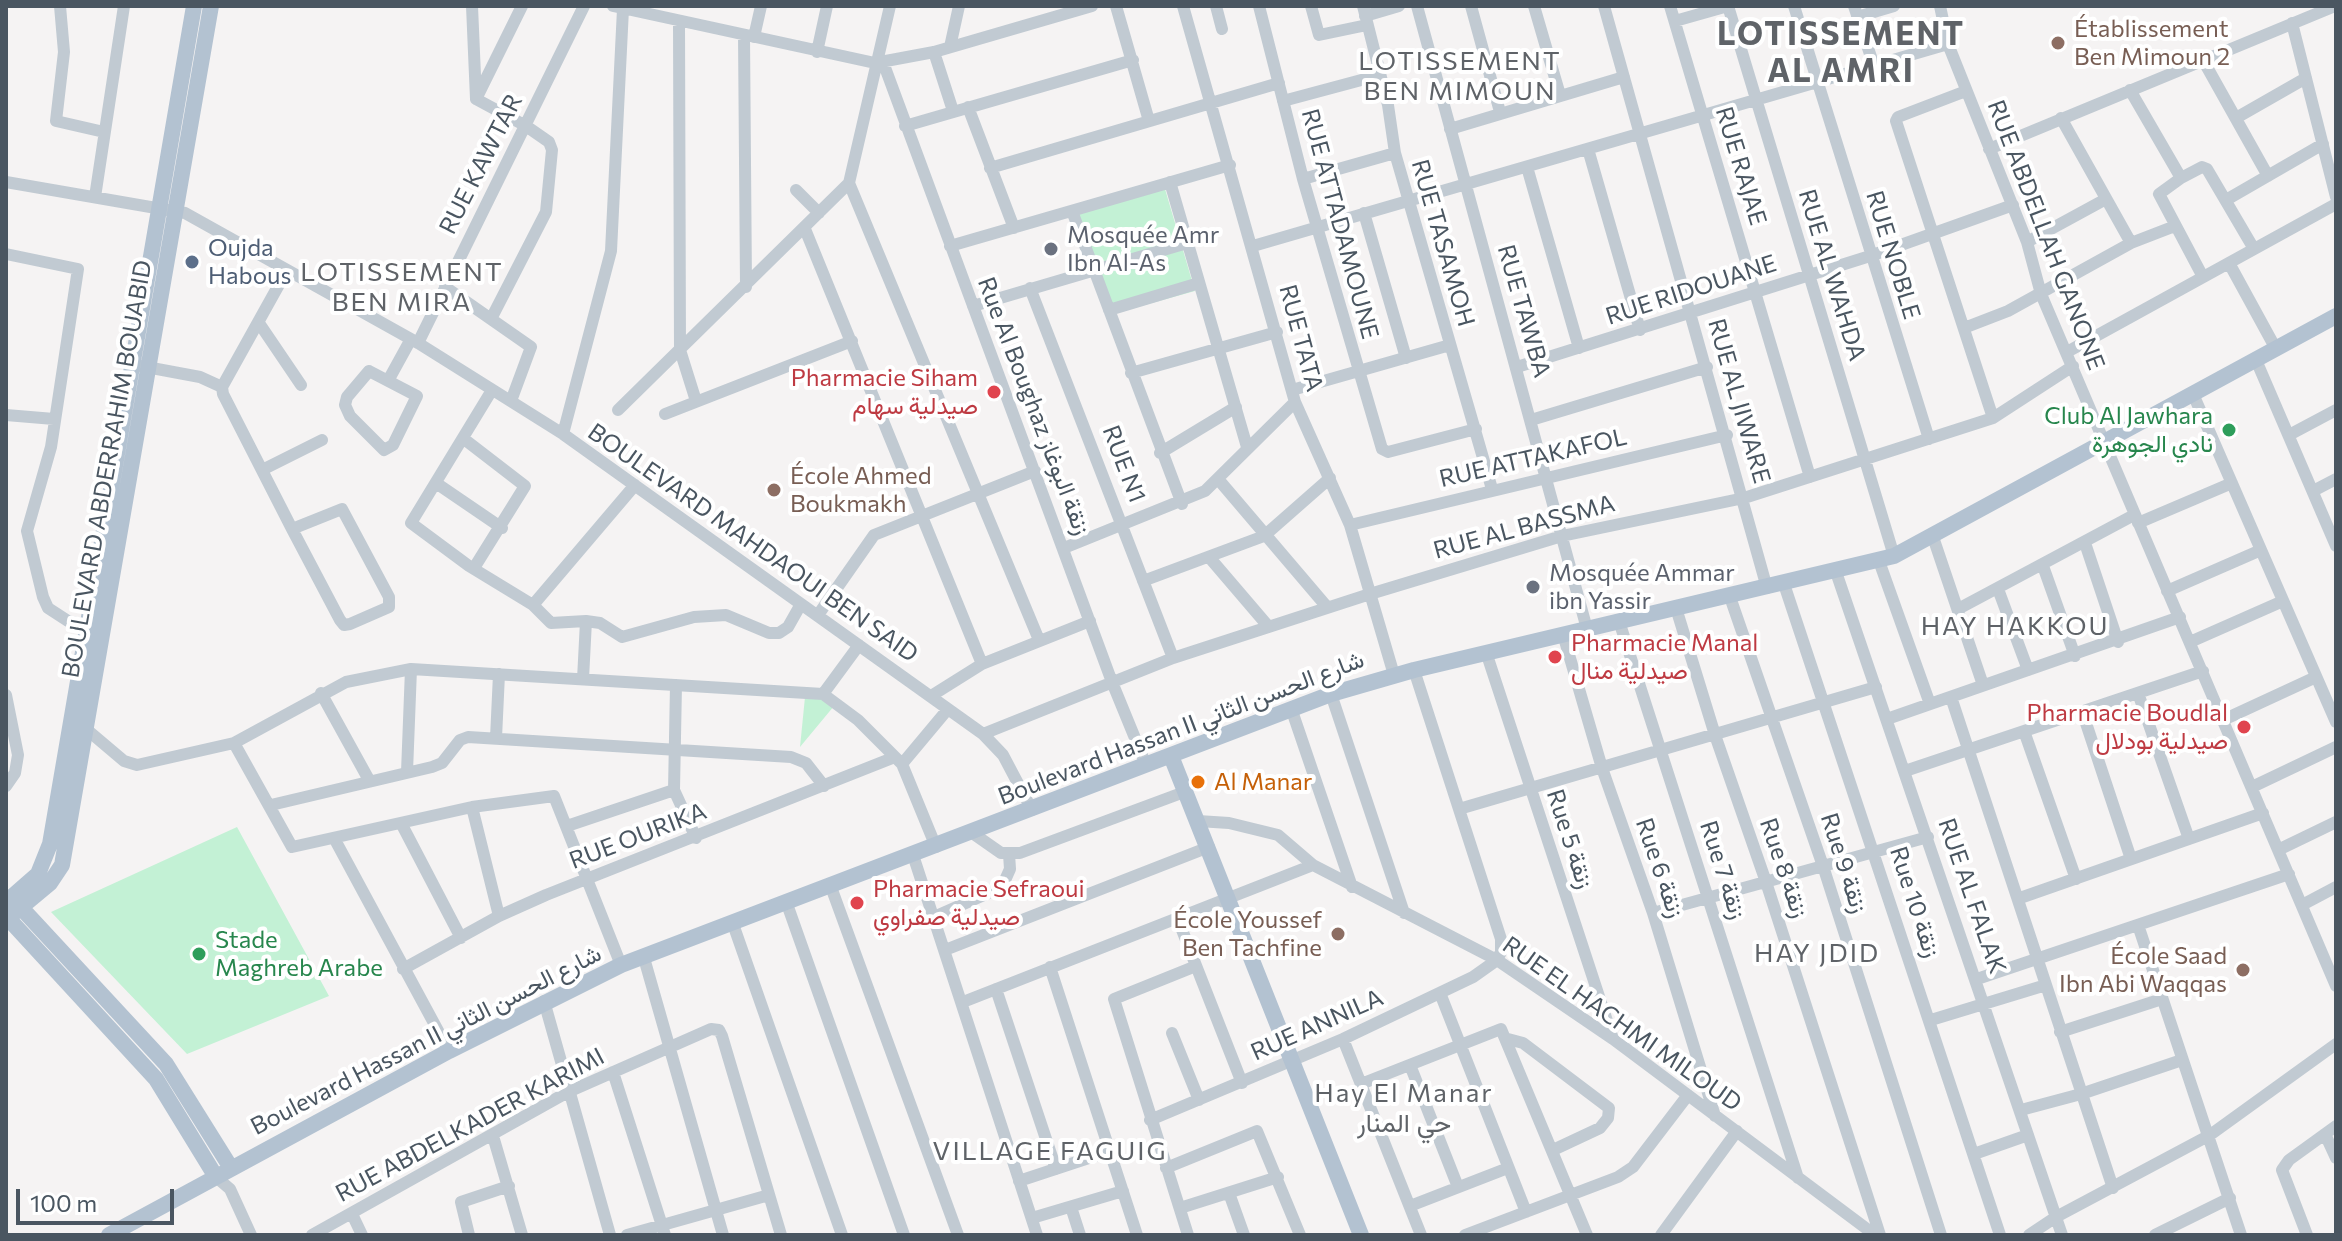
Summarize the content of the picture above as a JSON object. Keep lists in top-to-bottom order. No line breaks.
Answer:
{"streets":{"main road":["BOULEVARD ABDERRAHIM BOUABID","Boulevard Hassan II شارع الحسن الثاني"],"street":["RUE KAWTAR","RUE RAJAE","RUE ATTADAMOUNE","RUE ABDELLAH GANONE","RUE TASAMOH","RUE NOBLE","RUE AL WAHDA","RUE RIDOUANE","RUE TAWBA","RUE TATA","RUE AL JIWARE","Rue Al Boughaz زنقة البوغاز","RUE ATTAKAFOL","RUE N1","RUE AL BASSMA","BOULEVARD MAHDAOUI BEN SAID","RUE OURIKA","Rue 5 زنقة","Rue 9 زنقة","Rue 6 زنقة","Rue 8 زنقة","Rue 7 زنقة","RUE AL FALAK","Rue 10 زنقة","RUE EL HACHMI MILOUD","RUE ANNILA","RUE ABDELKADER KARIMI"]},"crossings":[["RUE KAWTAR","BOULEVARD MAHDAOUI BEN SAID"],["RUE RAJAE","RUE RIDOUANE"],["RUE RAJAE","RUE AL BASSMA"],["RUE ATTADAMOUNE","RUE TASAMOH"],["RUE ABDELLAH GANONE","RUE RIDOUANE"],["RUE ABDELLAH GANONE","RUE AL BASSMA"],["RUE ABDELLAH GANONE","Boulevard Hassan II شارع الحسن الثاني"],["RUE TASAMOH","RUE ATTAKAFOL"],["RUE NOBLE","RUE RIDOUANE"],["RUE NOBLE","RUE AL BASSMA"],["RUE AL WAHDA","RUE RIDOUANE"],["RUE AL WAHDA","RUE AL BASSMA"],["RUE AL WAHDA","Boulevard Hassan II شارع الحسن الثاني"],["RUE RIDOUANE","RUE TAWBA"],["RUE RIDOUANE","RUE AL JIWARE"],["RUE TAWBA","RUE ATTAKAFOL"],["RUE TAWBA","RUE AL BASSMA"],["RUE TAWBA","Boulevard Hassan II شارع الحسن الثاني"],["RUE TATA","RUE ATTAKAFOL"],["RUE TATA","RUE AL BASSMA"],["RUE TATA","Boulevard Hassan II شارع الحسن الثاني"],["RUE AL JIWARE","RUE ATTAKAFOL"],["RUE AL JIWARE","RUE AL BASSMA"],["RUE AL JIWARE","Boulevard Hassan II شارع الحسن الثاني"],["RUE AL JIWARE","Rue 10 زنقة"],["Rue Al Boughaz زنقة البوغاز","RUE AL BASSMA"],["Rue Al Boughaz زنقة البوغاز","Boulevard Hassan II شارع الحسن الثاني"],["RUE N1","RUE AL BASSMA"],["BOULEVARD ABDERRAHIM BOUABID","BOULEVARD MAHDAOUI BEN SAID"],["RUE AL BASSMA","BOULEVARD MAHDAOUI BEN SAID"],["BOULEVARD MAHDAOUI BEN SAID","Boulevard Hassan II شارع الحسن الثاني"],["BOULEVARD MAHDAOUI BEN SAID","RUE OURIKA"],["Boulevard Hassan II شارع الحسن الثاني","Rue 5 زنقة"],["Boulevard Hassan II شارع الحسن الثاني","Rue 9 زنقة"],["Boulevard Hassan II شارع الحسن الثاني","Rue 6 زنقة"],["Boulevard Hassan II شارع الحسن الثاني","Rue 8 زنقة"],["Boulevard Hassan II شارع الحسن الثاني","Rue 7 زنقة"],["Boulevard Hassan II شارع الحسن الثاني","RUE AL FALAK"],["Boulevard Hassan II شارع الحسن الثاني","Rue 10 زنقة"],["Rue 5 زنقة","RUE EL HACHMI MILOUD"],["Rue 6 زنقة","RUE EL HACHMI MILOUD"],["Rue 8 زنقة","RUE EL HACHMI MILOUD"],["Rue 7 زنقة","RUE EL HACHMI MILOUD"],["RUE EL HACHMI MILOUD","RUE ANNILA"]],"districts":["LOTISSEMENT AL AMRI","LOTISSEMENT BEN MIMOUN","LOTISSEMENT BEN MIRA","HAY HAKKOU","HAY JDID","Hay El Manar حي المنار","VILLAGE FAGUIG"],"places":["Établissement Ben Mimoun 2","Mosquée Amr Ibn Al-As","Oujda Habous","Pharmacie Siham صيدلية سهام","Club Al Jawhara نادي الجوهرة","École Ahmed Boukmakh","Mosquée Ammar ibn Yassir","Pharmacie Manal صيدلية منال","Pharmacie Boudlal صيدلية بودلال","Al Manar","Pharmacie Sefraoui صيدلية صفراوي","École Youssef Ben Tachfine","Stade Maghreb Arabe","École Saad Ibn Abi Waqqas"],"scale_bar":"100 m"}
